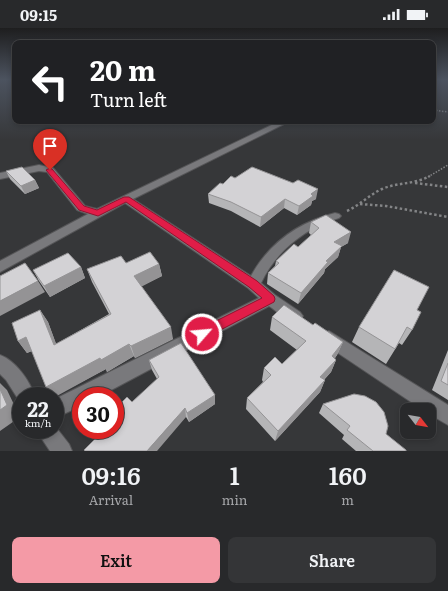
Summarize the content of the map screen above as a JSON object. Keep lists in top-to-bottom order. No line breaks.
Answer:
{"north":"bottom right","page":{"status":"09:15","turn":["20 m","Turn left"],"speed":"22 km/h","limit":"30","eta":["09:16","Arrival","1","min","160","m"],"buttons":["Exit","Share"]}}
